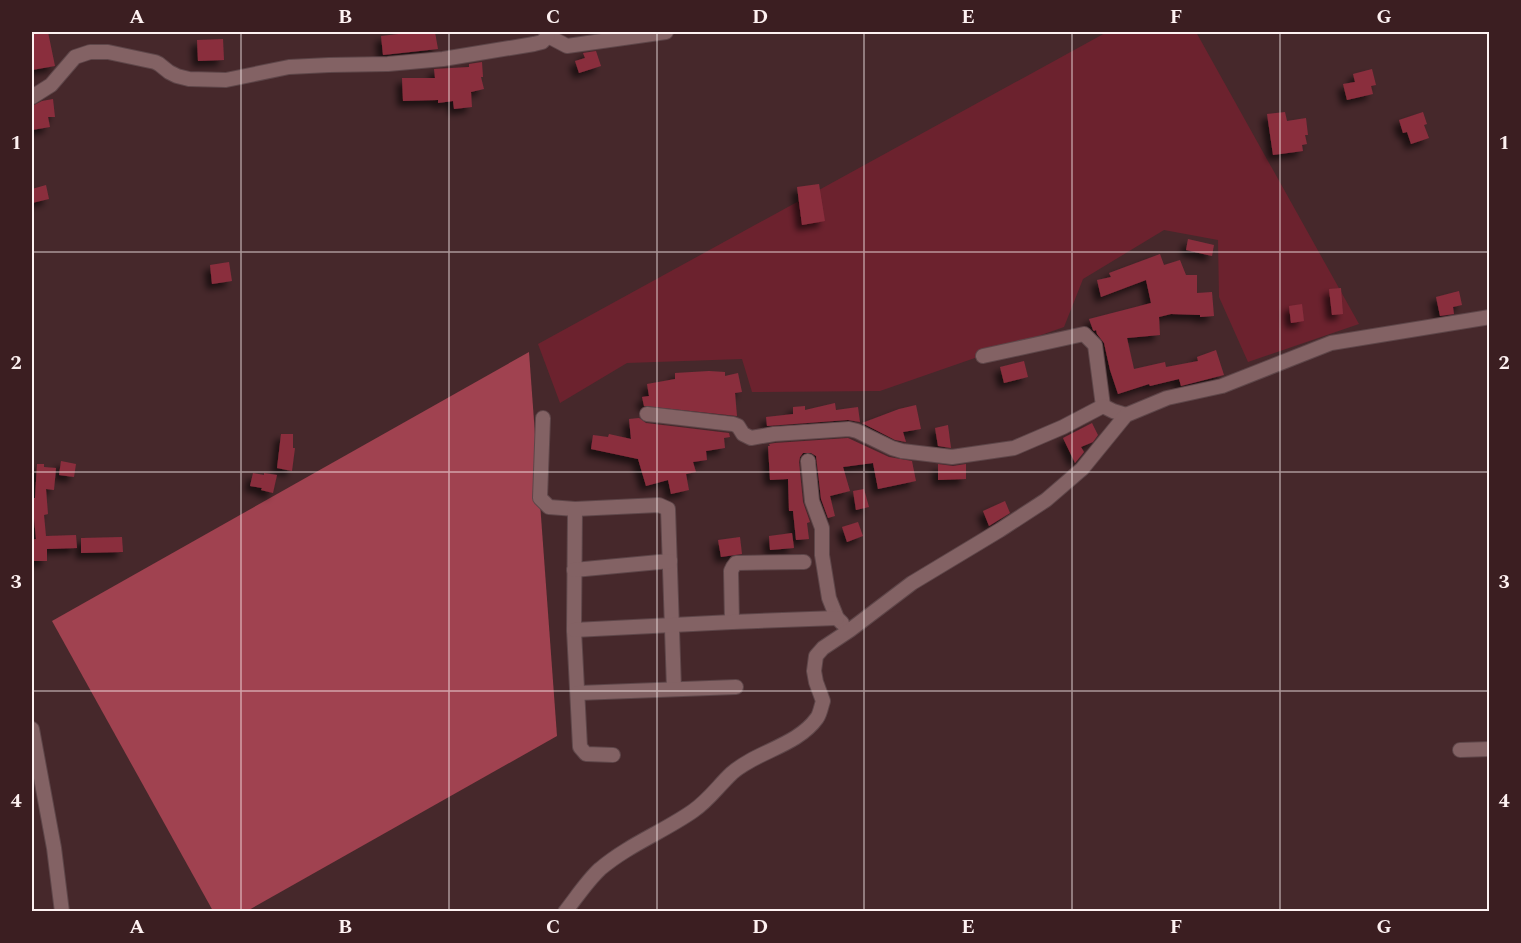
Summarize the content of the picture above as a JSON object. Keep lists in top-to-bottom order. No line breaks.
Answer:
{"grid":{"columns":["A","B","C","D","E","F","G"],"rows":["1","2","3","4"]}}
